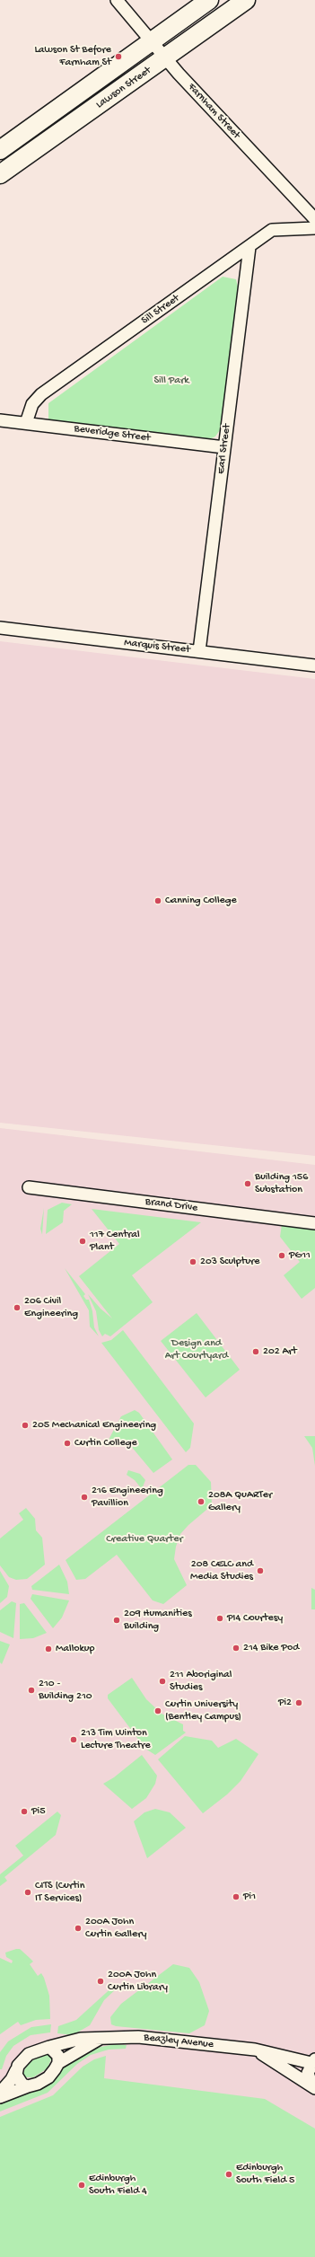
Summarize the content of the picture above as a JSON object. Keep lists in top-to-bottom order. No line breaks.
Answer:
{"streets":{"main road":["Lawson Street"],"street":["Farnham Street","Sill Street","Beveridge Street","Earl Street","Marquis Street","Brand Drive","Beazley Avenue"]},"crossings":[["Lawson Street","Farnham Street"],["Sill Street","Beveridge Street"],["Sill Street","Earl Street"],["Beveridge Street","Earl Street"],["Earl Street","Marquis Street"]],"parks":["Sill Park","Design and Art Courtyard","Creative Quarter"],"places":["Lawson St Before Farnham St","Canning College","Building 156 Substation","117 Central Plant","PG11","203 Sculpture","206 Civil Engineering","202 Art","205 Mechanical Engineering","Curtin College","216 Engineering Pavillion","208A QuARTer Gallery","208 CELC and Media Studies","PI4 Courtesy","209 Humanities Building","214 Bike Pod","Mallokup","211 Aboriginal Studies","210 - Building 210","Pi2","Curtin University (Bentley Campus)","213 Tim Winton Lecture Theatre","Pi5","CITS (Curtin IT Services)","Pi1","200A John Curtin Gallery","200A John Curtin Library","Edinburgh South Field 5","Edinburgh South Field 4"]}
